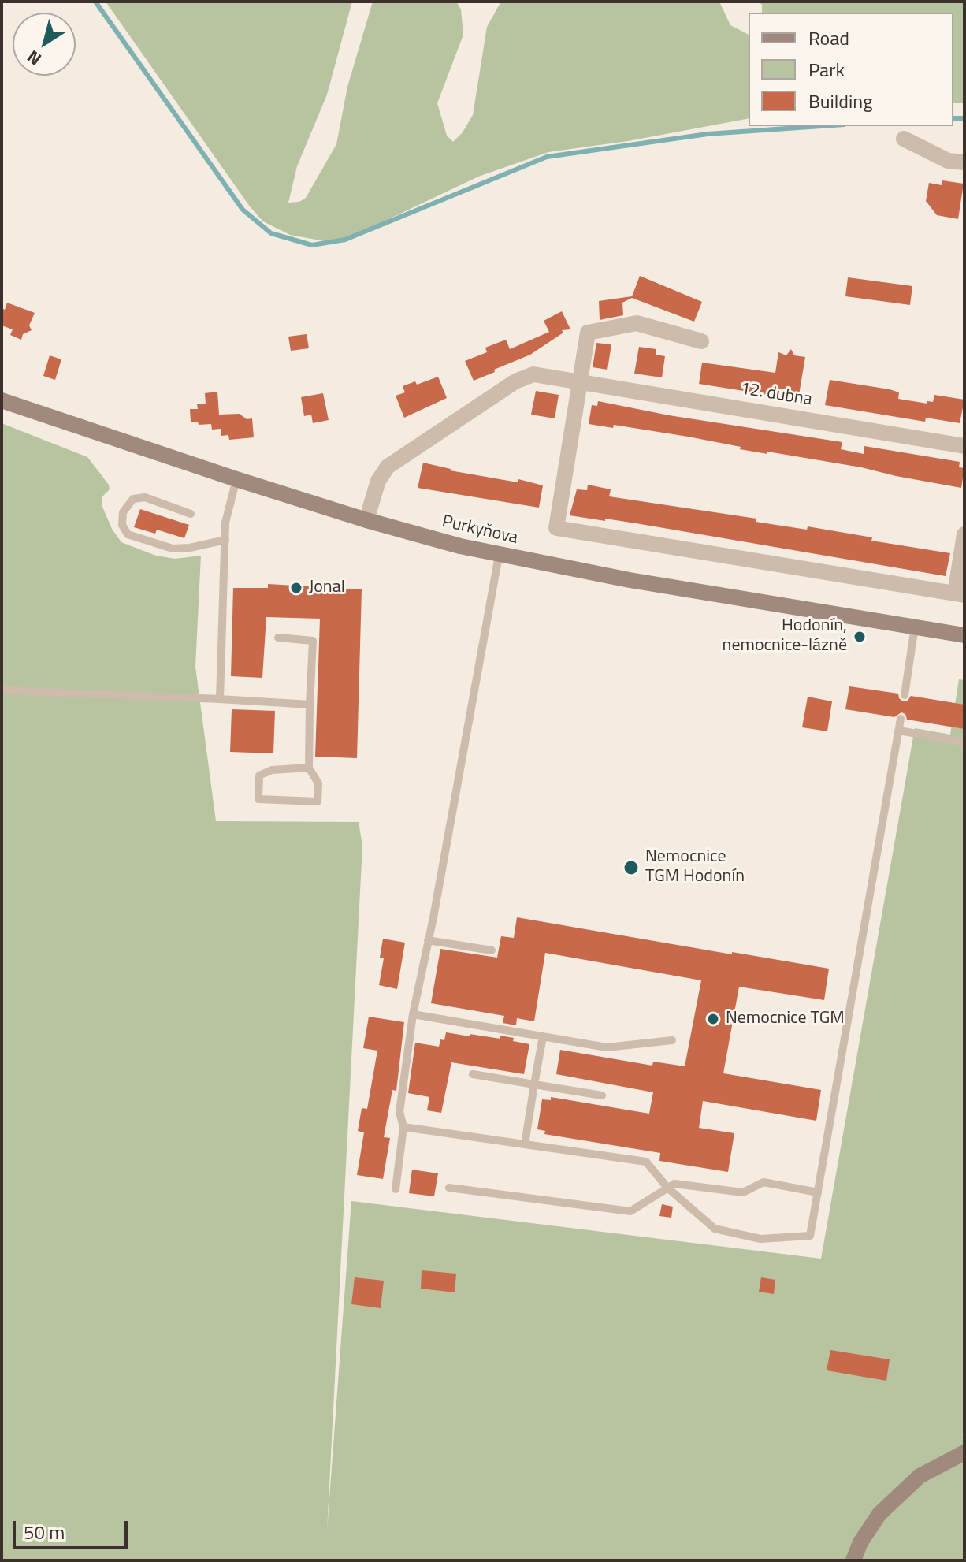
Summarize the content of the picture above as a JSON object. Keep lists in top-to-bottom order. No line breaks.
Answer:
{"streets":{"street":["12. dubna","Purkyňova"]},"crossings":[["12. dubna","Purkyňova"]],"places":["Jonal","Hodonín, nemocnice-lázně","Nemocnice TGM Hodonín","Nemocnice TGM"],"legend":["Road","Park","Building"],"scale_bar":"50 m","north":"bottom left"}
